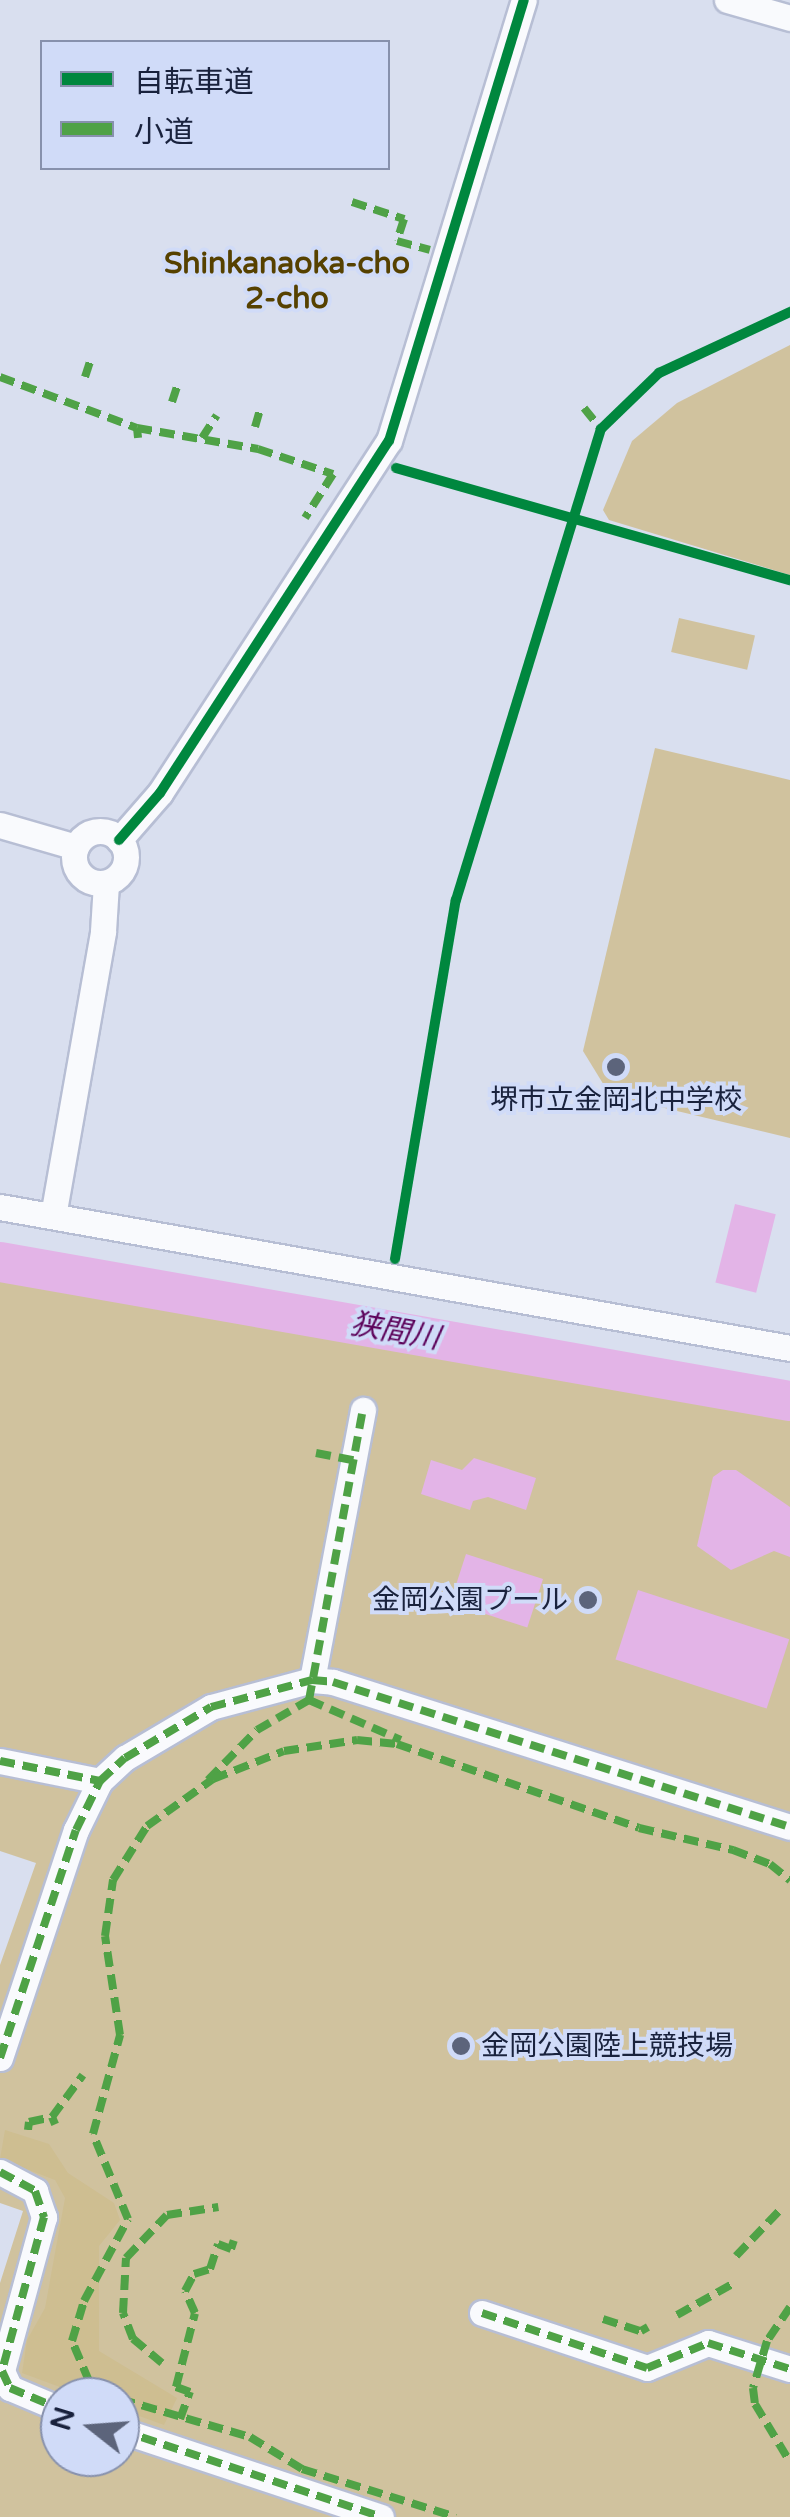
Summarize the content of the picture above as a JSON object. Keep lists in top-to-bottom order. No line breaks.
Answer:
{"districts":["Shinkanaoka-cho 2-cho"],"water":["狭間川"],"places":["堺市立金岡北中学校","金岡公園プール","金岡公園陸上競技場"],"legend":["自転車道","小道"],"north":"left"}
